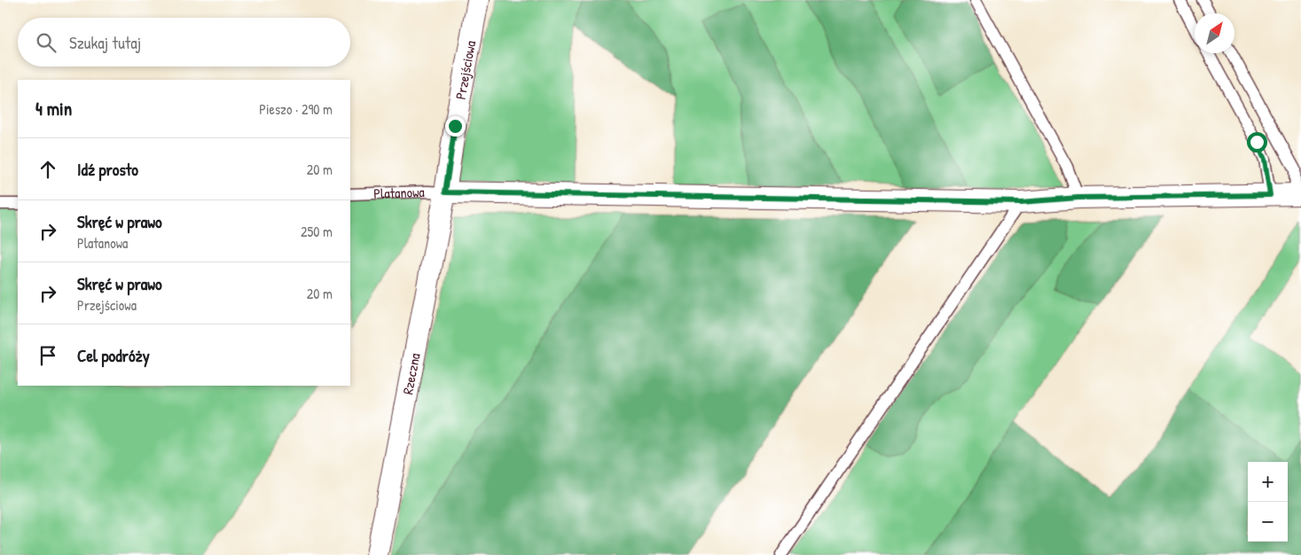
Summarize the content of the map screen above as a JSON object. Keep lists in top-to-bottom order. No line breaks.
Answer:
{"streets":{"street":["Przejściowa","Platanowa","Rzeczna"]},"crossings":[["Przejściowa","Platanowa"],["Przejściowa","Rzeczna"],["Platanowa","Rzeczna"]],"north":"top right","page":{"search":"Szukaj tutaj","heading":["4 min","Pieszo · 290 m"],"list":[["Idź prosto","20 m"],["Skręć w prawo","Platanowa","250 m"],["Skręć w prawo","Przejściowa","20 m"],"Cel podróży"],"map_buttons":["+","−"]}}
